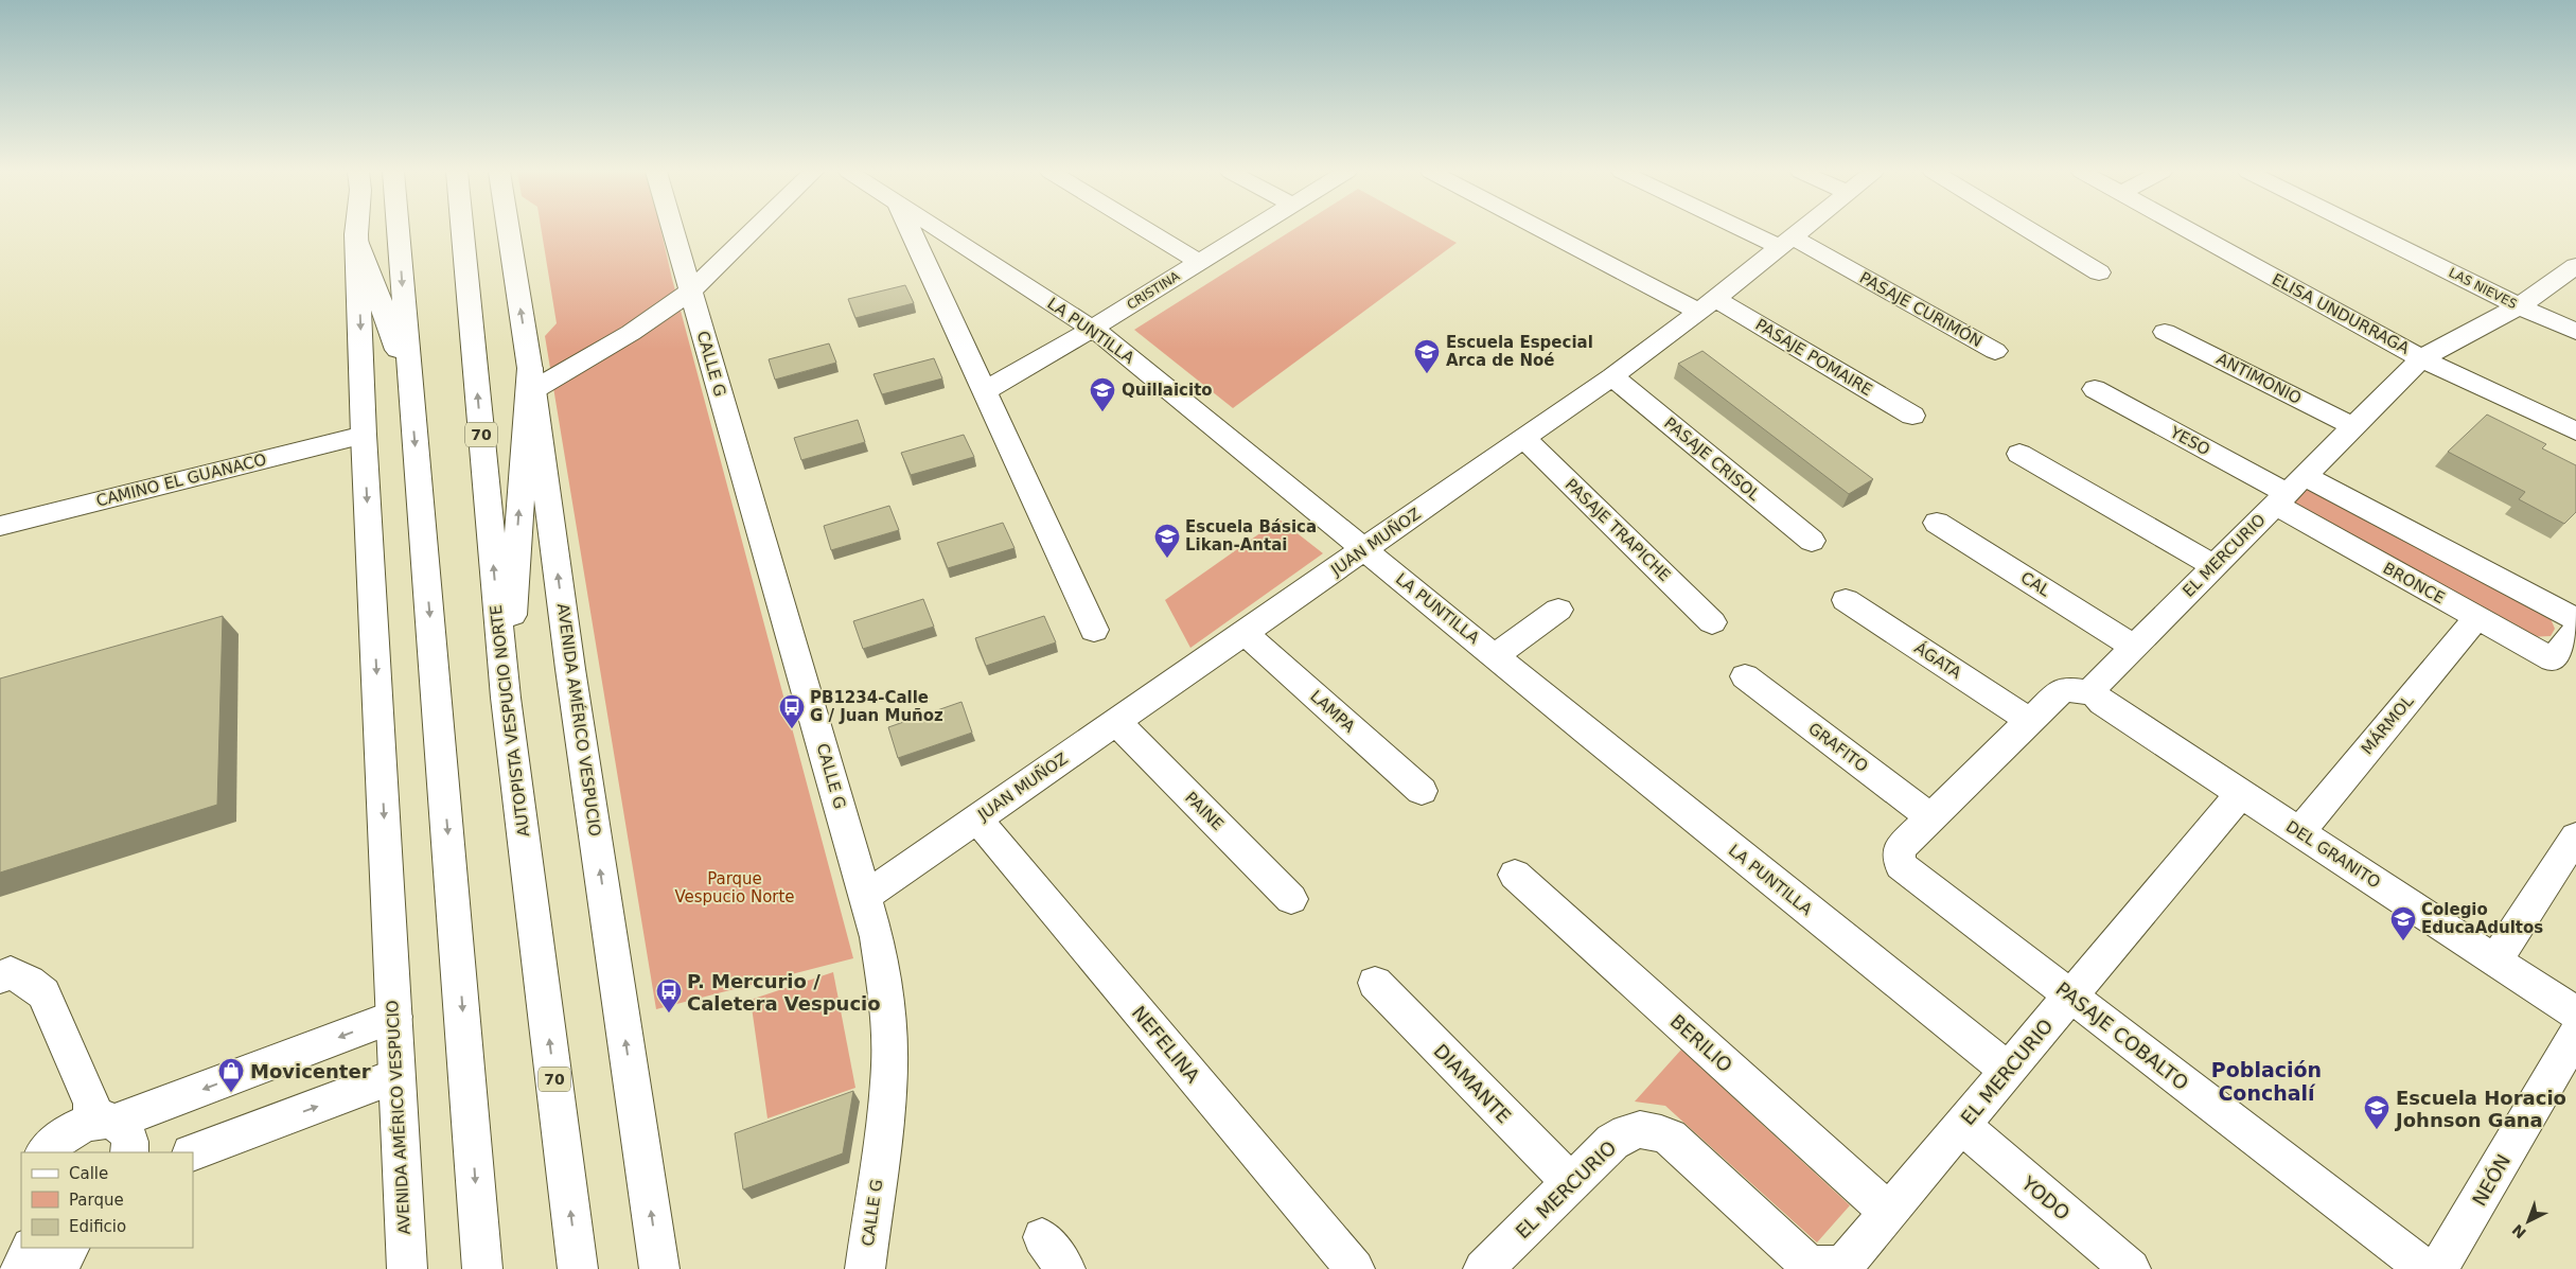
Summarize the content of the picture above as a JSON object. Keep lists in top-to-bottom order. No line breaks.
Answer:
{"streets":{"main road":["LAS NIEVES","CRISTINA","PASAJE CURIMÓN","ELISA UNDURRAGA","LA PUNTILLA","PASAJE POMAIRE","CALLE G","ANTIMONIO","70","YESO","PASAJE CRISOL","CAMINO EL GUANACO","PASAJE TRAPICHE","JUAN MUÑOZ","EL MERCURIO","BRONCE","CAL","ÁGATA","LAMPA","AVENIDA AMÉRICO VESPUCIO","AUTOPISTA VESPUCIO NORTE","MÁRMOL","GRAFITO","PAINE","DEL GRANITO","PASAJE COBALTO","BERILIO","NEFELINA","DIAMANTE","NEÓN","YODO"]},"crossings":[["LAS NIEVES","EL MERCURIO"],["CRISTINA","LA PUNTILLA"],["PASAJE CURIMÓN","JUAN MUÑOZ"],["ELISA UNDURRAGA","EL MERCURIO"],["LA PUNTILLA","JUAN MUÑOZ"],["LA PUNTILLA","EL MERCURIO"],["PASAJE POMAIRE","JUAN MUÑOZ"],["CALLE G","JUAN MUÑOZ"],["ANTIMONIO","EL MERCURIO"],["YESO","EL MERCURIO"],["YESO","BRONCE"],["PASAJE CRISOL","JUAN MUÑOZ"],["CAMINO EL GUANACO","AVENIDA AMÉRICO VESPUCIO"],["PASAJE TRAPICHE","JUAN MUÑOZ"],["JUAN MUÑOZ","LAMPA"],["JUAN MUÑOZ","PAINE"],["JUAN MUÑOZ","NEFELINA"],["EL MERCURIO","BRONCE"],["EL MERCURIO","CAL"],["EL MERCURIO","DEL GRANITO"],["EL MERCURIO","PASAJE COBALTO"],["EL MERCURIO","BERILIO"],["EL MERCURIO","DIAMANTE"],["EL MERCURIO","YODO"],["BRONCE","MÁRMOL"],["MÁRMOL","DEL GRANITO"],["GRAFITO","PASAJE COBALTO"]],"districts":["Población Conchalí"],"parks":["Parque Vespucio Norte"],"places":{"school or university":["Escuela Especial Arca de Noé","Quillaicito","Escuela Básica Likan-Antai","Colegio EducaAdultos","Escuela Horacio Johnson Gana"],"bus stop":["PB1234-Calle G / Juan Muñoz","P. Mercurio / Caletera Vespucio"],"shop":["Movicenter"]},"legend":["Calle","Parque","Edificio"],"north":"bottom left"}
